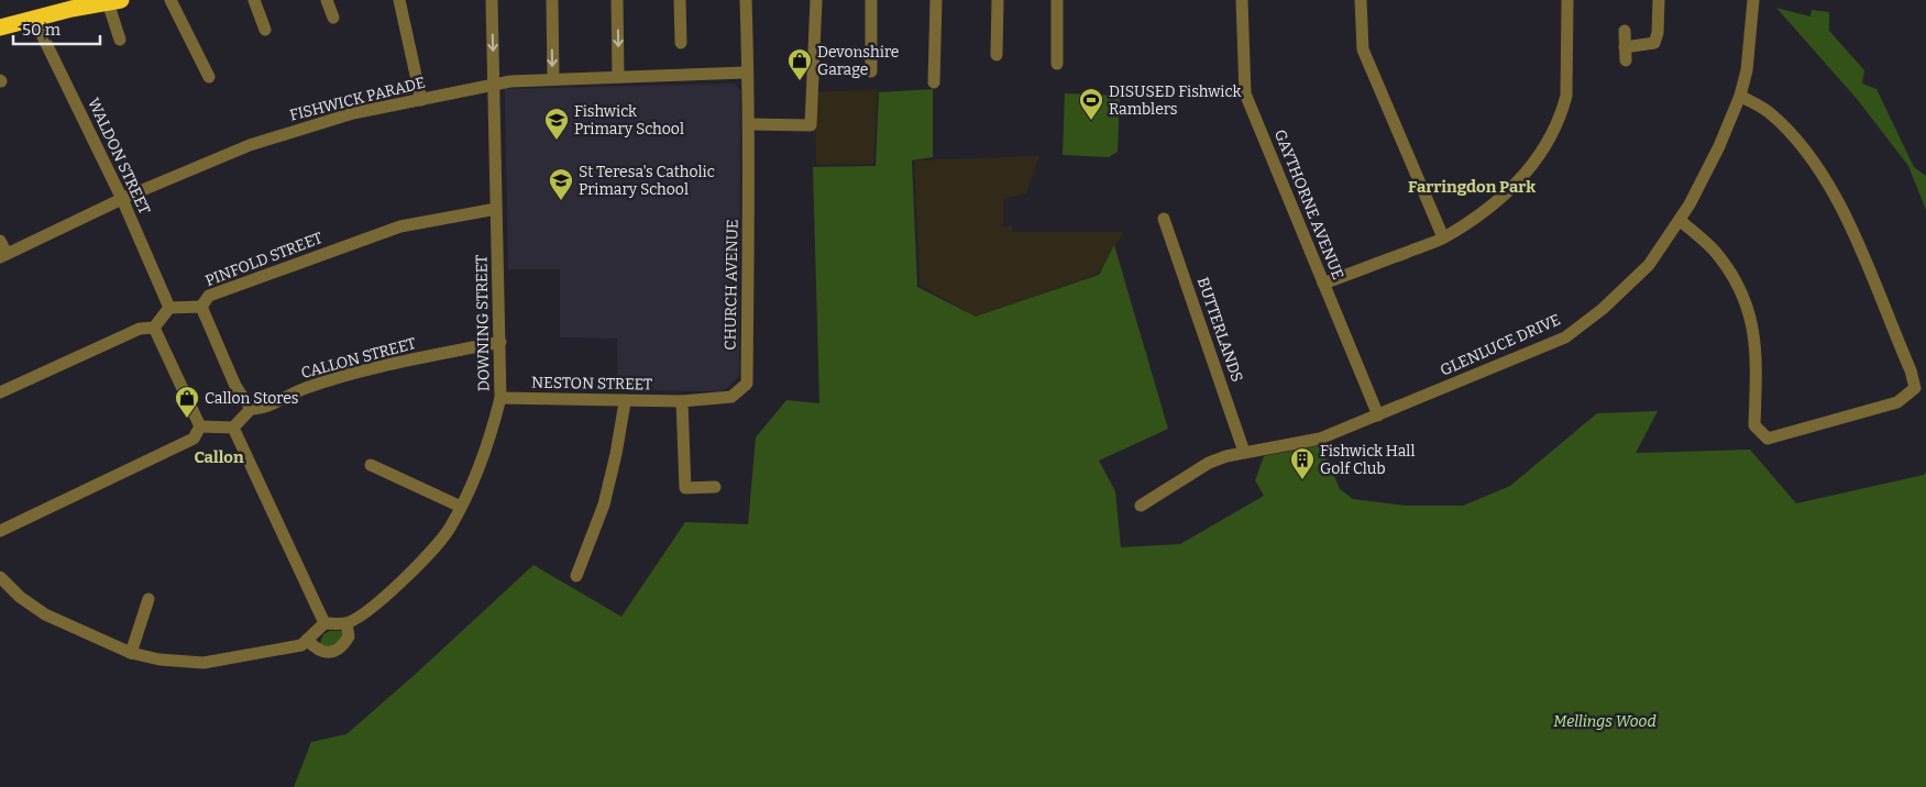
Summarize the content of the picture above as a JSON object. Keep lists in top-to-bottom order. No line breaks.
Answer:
{"streets":{"street":["FISHWICK PARADE","WALDON STREET","GAYTHORNE AVENUE","PINFOLD STREET","CHURCH AVENUE","DOWNING STREET","BUTTERLANDS","GLENLUCE DRIVE","CALLON STREET","NESTON STREET"]},"crossings":[["FISHWICK PARADE","WALDON STREET"],["FISHWICK PARADE","CHURCH AVENUE"],["FISHWICK PARADE","DOWNING STREET"],["WALDON STREET","PINFOLD STREET"],["GAYTHORNE AVENUE","GLENLUCE DRIVE"],["PINFOLD STREET","DOWNING STREET"],["CHURCH AVENUE","NESTON STREET"],["DOWNING STREET","CALLON STREET"],["DOWNING STREET","NESTON STREET"],["BUTTERLANDS","GLENLUCE DRIVE"]],"districts":["Farringdon Park","Callon"],"parks":["Mellings Wood"],"places":{"shop":["Devonshire Garage","Callon Stores"],"sports":["DISUSED Fishwick Ramblers"],"school or university":["Fishwick Primary School","St Teresa's Catholic Primary School"],"building":["Fishwick Hall Golf Club"]},"scale_bar":"50 m"}
